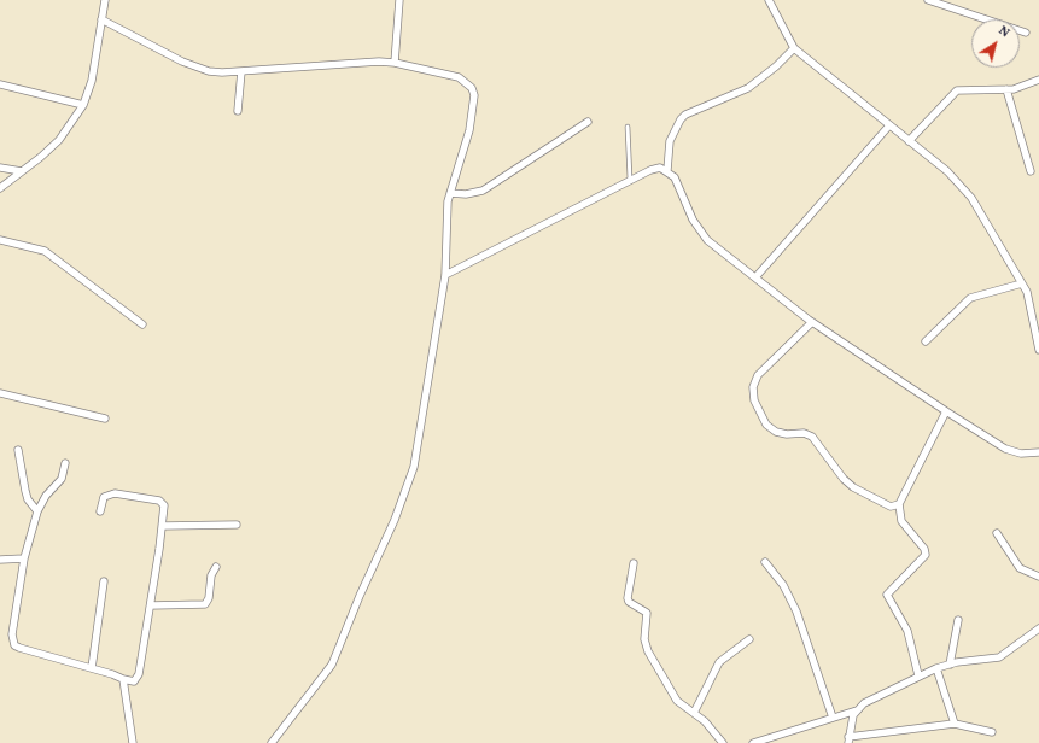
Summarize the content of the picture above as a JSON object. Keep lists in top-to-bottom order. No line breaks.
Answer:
{"north":"top right"}
